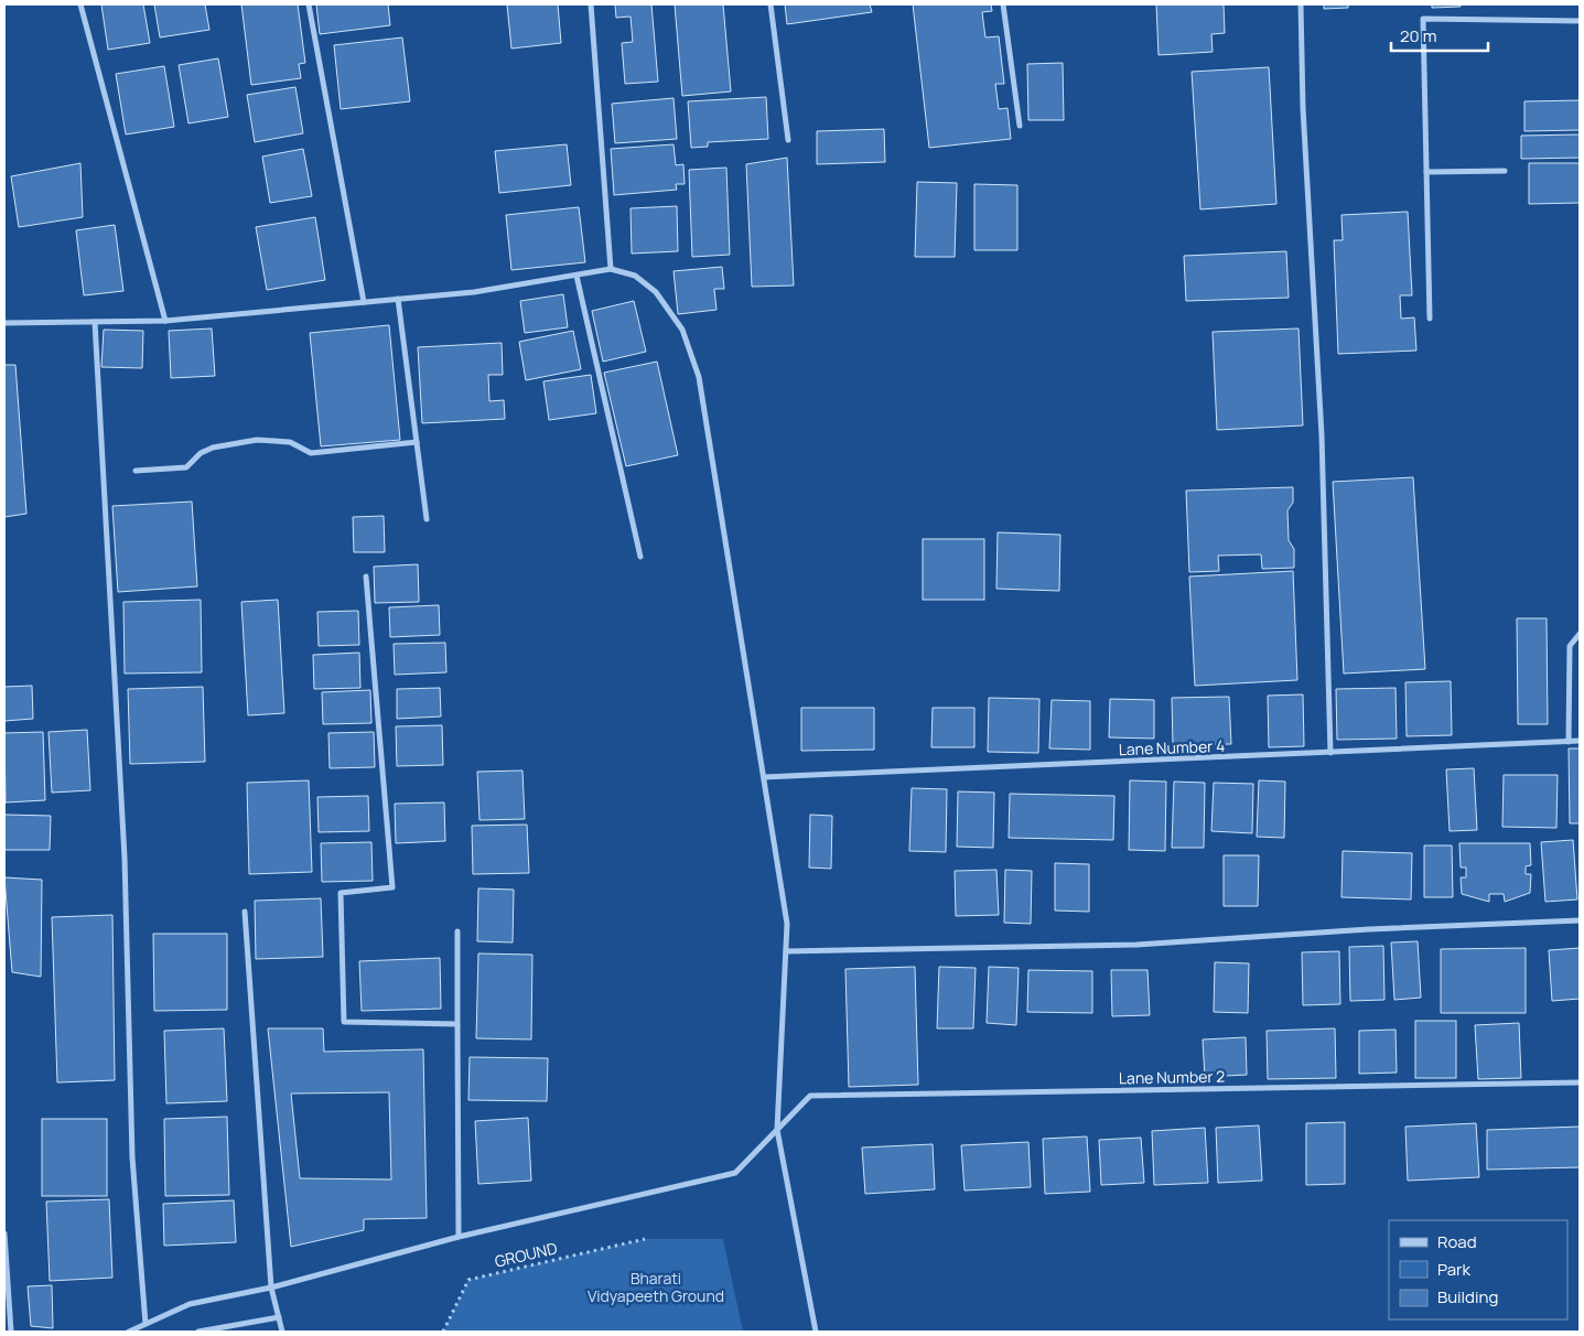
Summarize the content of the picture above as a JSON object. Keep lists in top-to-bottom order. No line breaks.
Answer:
{"streets":{"street":["Lane Number 4","Lane Number 2"],"path":["GROUND"]},"parks":["Bharati Vidyapeeth Ground"],"legend":["Road","Park","Building"],"scale_bar":"20 m"}
